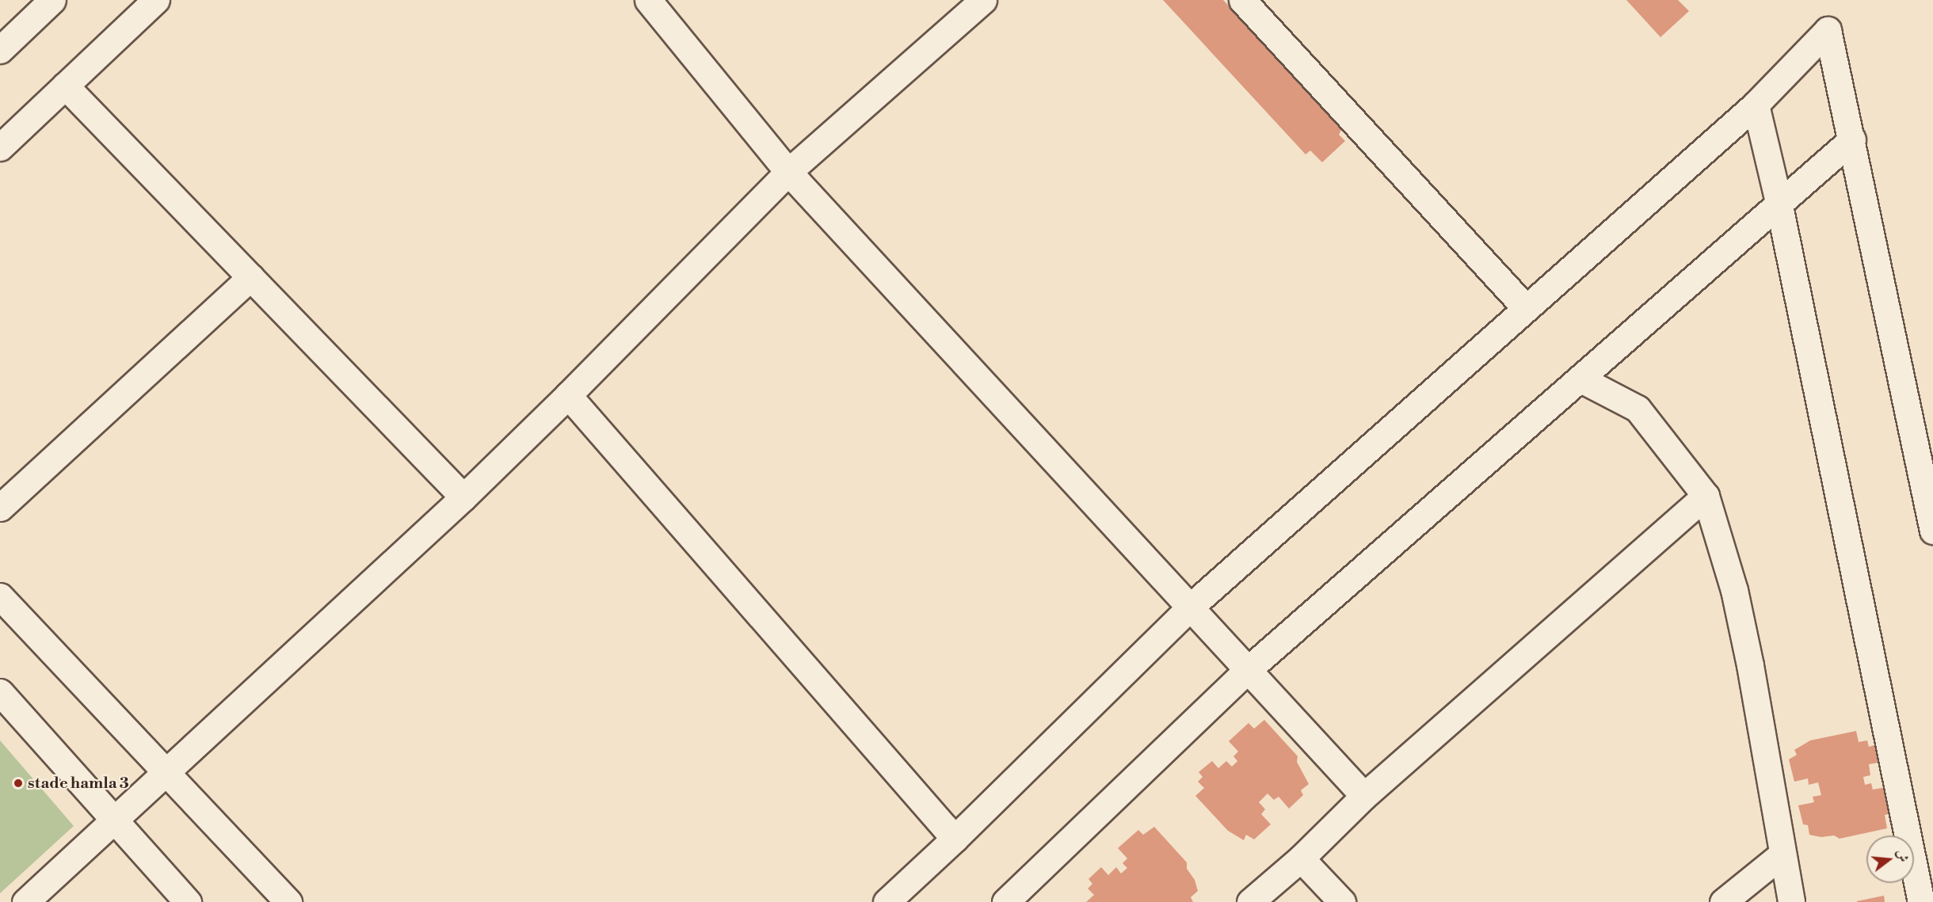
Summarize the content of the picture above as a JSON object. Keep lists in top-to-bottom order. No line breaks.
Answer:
{"places":["stade hamla 3"],"north":"right"}
